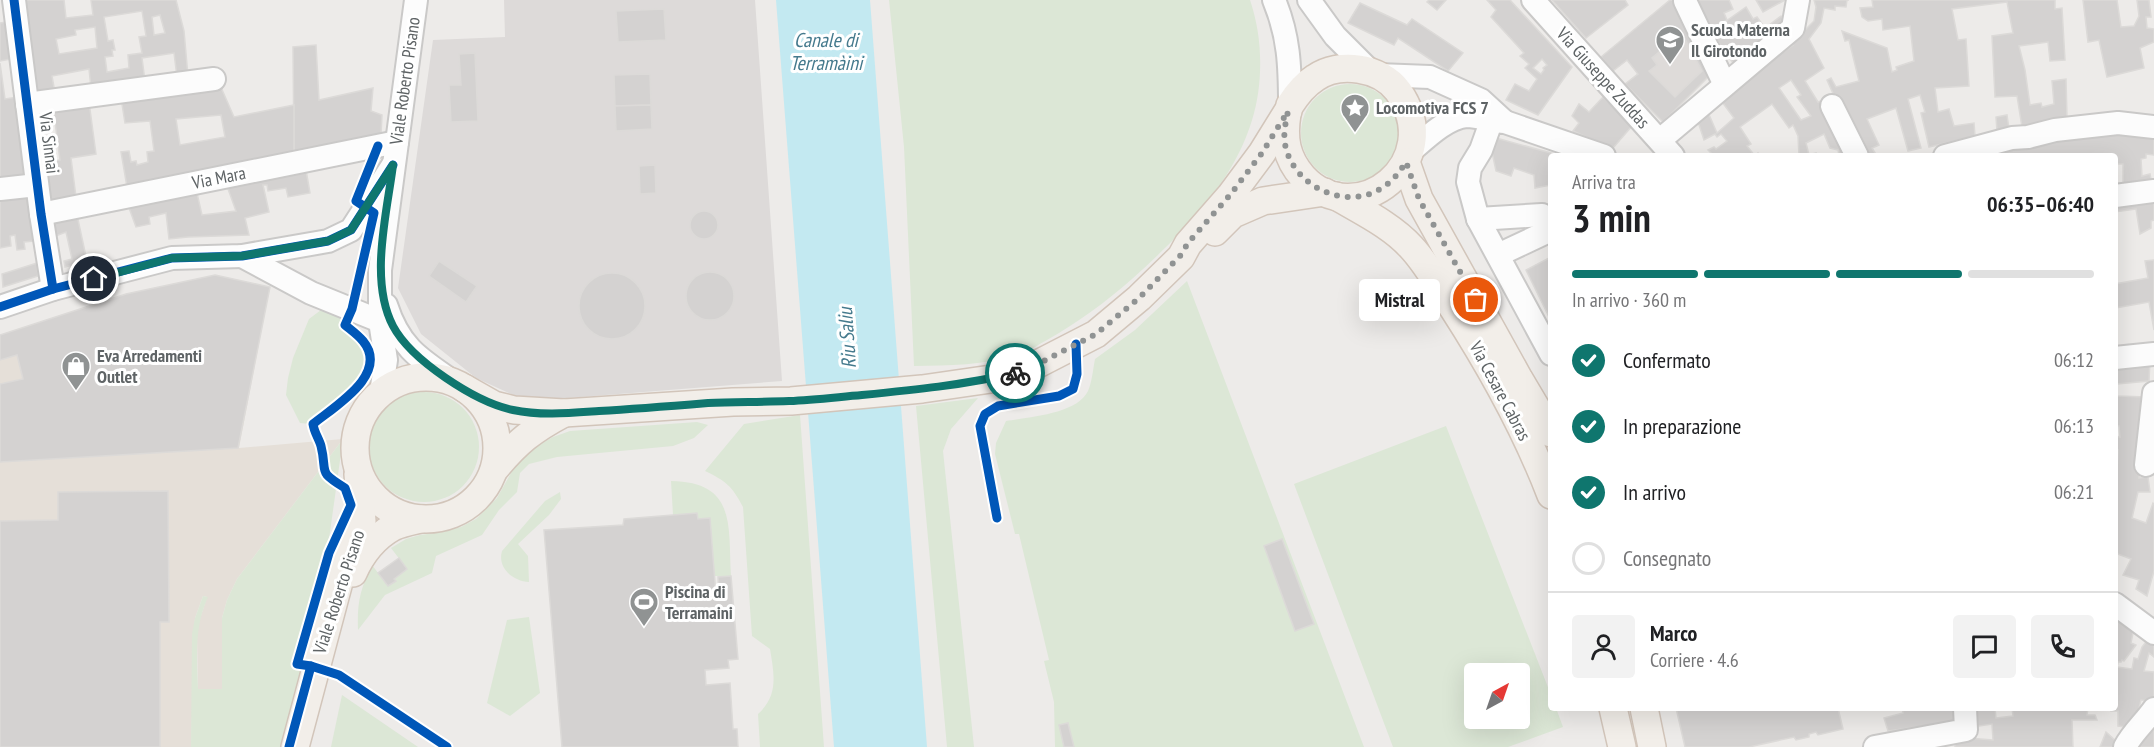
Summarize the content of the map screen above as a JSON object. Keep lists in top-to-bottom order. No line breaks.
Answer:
{"streets":{"main road":["Viale Roberto Pisano","Via Cesare Cabras"],"street":["Via Giuseppe Zuddas","Via Sinnai","Via Mara"]},"crossings":[["Viale Roberto Pisano","Via Mara"],["Via Sinnai","Via Mara"]],"water":["Canale di Terramàini","Riu Saliu"],"places":{"school or university":["Scuola Materna Il Girotondo"],"place":["Locomotiva FCS 7"],"other":["Mistral"],"shop":["Eva Arredamenti Outlet"],"sports":["Piscina di Terramaini"]},"north":"top right","page":{"heading":["3 min","Arriva tra","06:35–06:40"],"panel":["Marco","Corriere · 4.6"],"bar":"In arrivo · 360 m","bubble":"Mistral","list":[["Confermato","06:12"],["In preparazione","06:13"],["In arrivo","06:21"],"Consegnato"]}}
